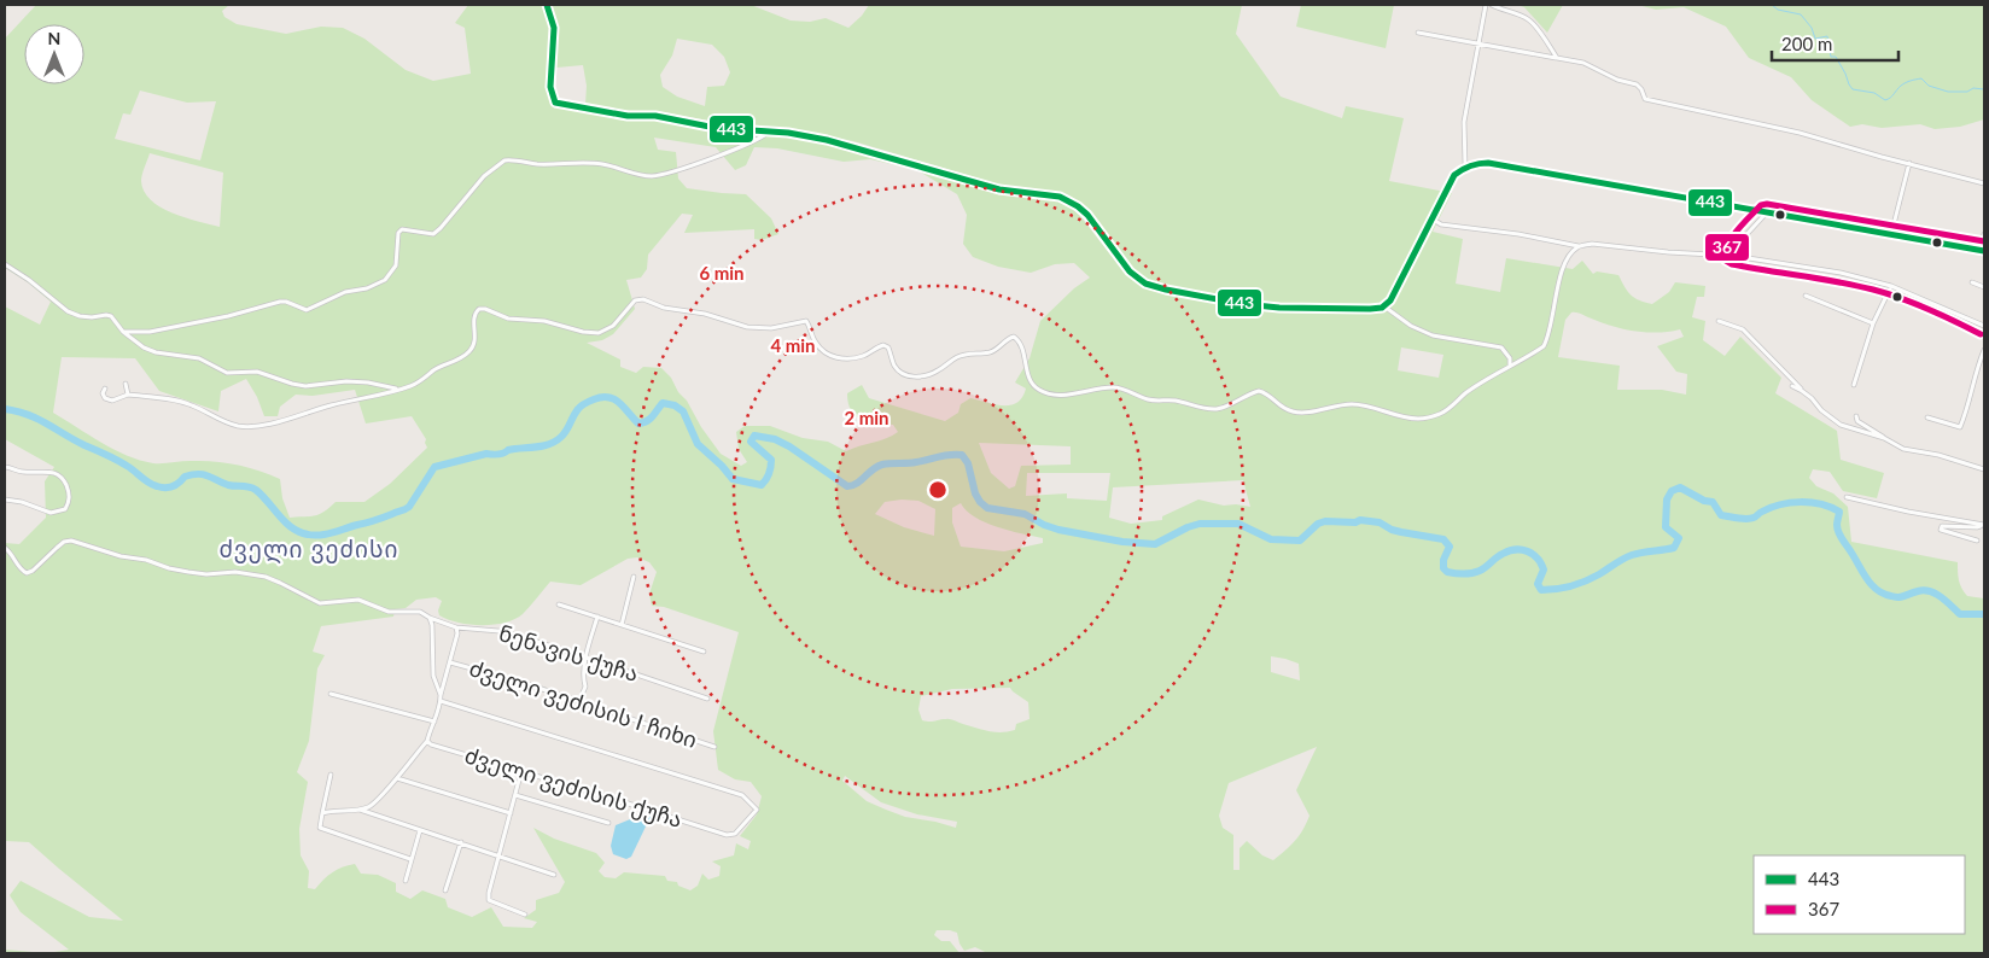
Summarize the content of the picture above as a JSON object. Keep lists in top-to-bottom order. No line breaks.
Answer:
{"streets":{"street":["ნენავის ქუჩა","ძველი ვეძისის I ჩიხი","ძველი ვეძისის ქუჩა"]},"districts":["ძველი ვეძისი"],"lines":["transit line 443","transit line 367"],"legend":["443","367"],"scale_bar":"200 m","north":"top","rings":["6 min","4 min","2 min"]}
